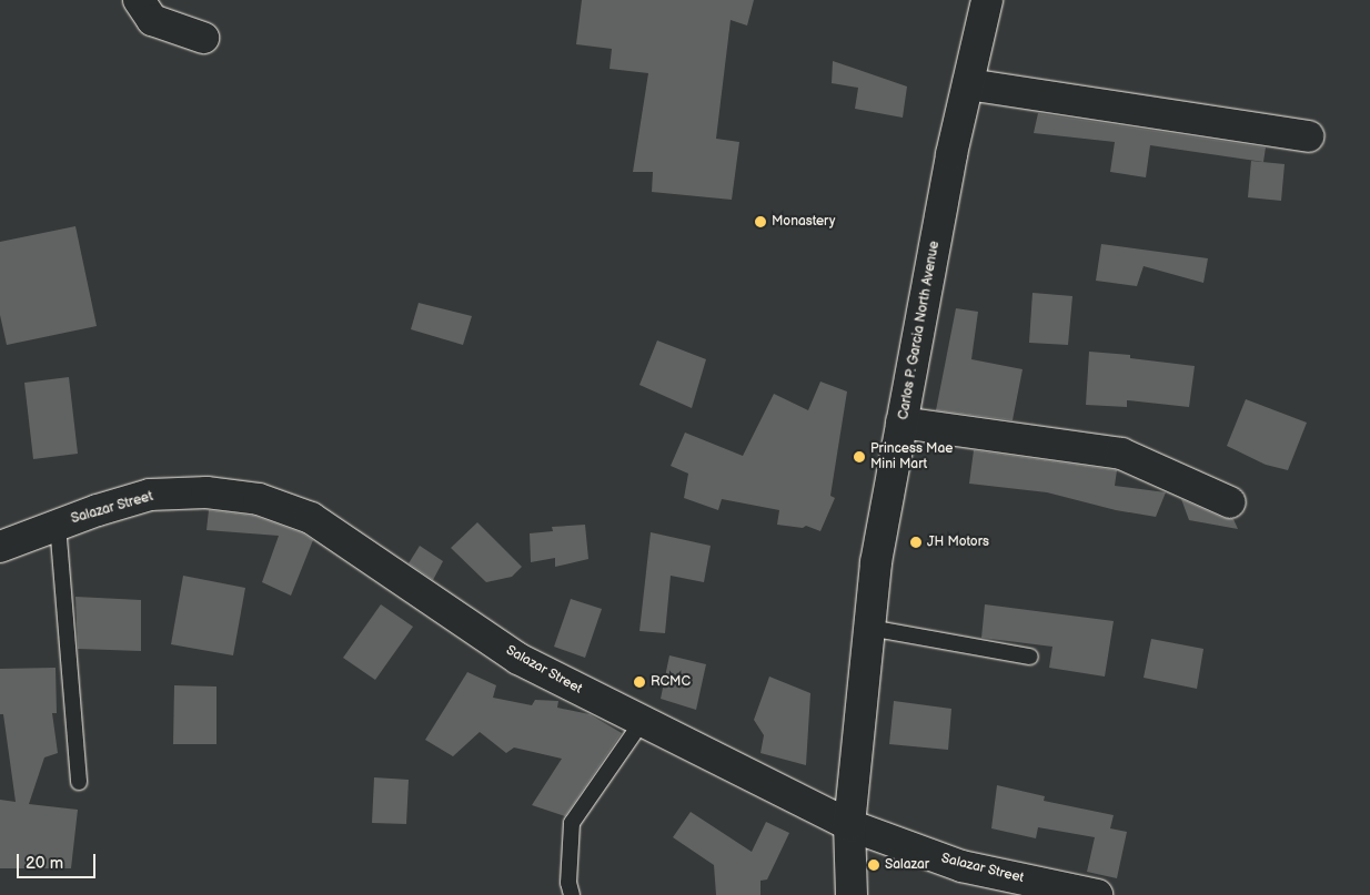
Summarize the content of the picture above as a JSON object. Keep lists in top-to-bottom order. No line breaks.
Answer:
{"streets":{"street":["Carlos P. Garcia North Avenue","Salazar Street"]},"crossings":[["Carlos P. Garcia North Avenue","Salazar Street"]],"places":["Monastery","Princess Mae Mini Mart","JH Motors","RCMC","Salazar"],"scale_bar":"20 m"}
